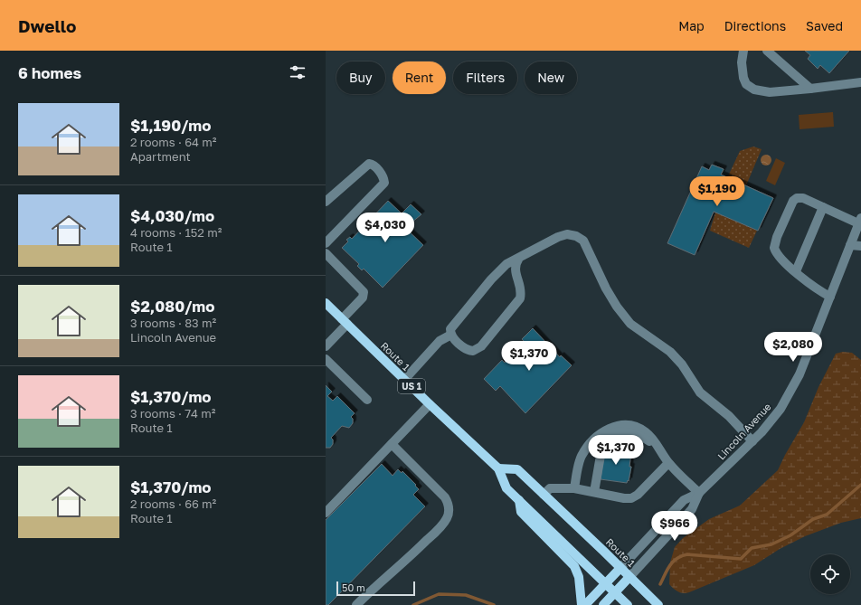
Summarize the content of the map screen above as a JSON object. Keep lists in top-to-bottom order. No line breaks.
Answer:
{"streets":{"main road":["Route 1","US 1"],"street":["Lincoln Avenue"]},"crossings":[["Route 1","Lincoln Avenue"]],"scale_bar":"50 m","page":{"header":"Dwello","nav":["Map","Directions","Saved"],"heading":"6 homes","chip":["Buy","Rent","Filters","New"],"list":[{"name":"$1,190/mo","note":"2 rooms · 64 m² · Apartment"},{"name":"$4,030/mo","note":"4 rooms · 152 m² · Route 1"},{"name":"$2,080/mo","note":"3 rooms · 83 m² · Lincoln Avenue"},{"name":"$1,370/mo","note":"3 rooms · 74 m² · Route 1"},{"name":"$1,370/mo","note":"2 rooms · 66 m² · Route 1"}],"price":["$1,190","$4,030","$2,080","$1,370","$1,370","$966"],"scale":"50 m"}}
